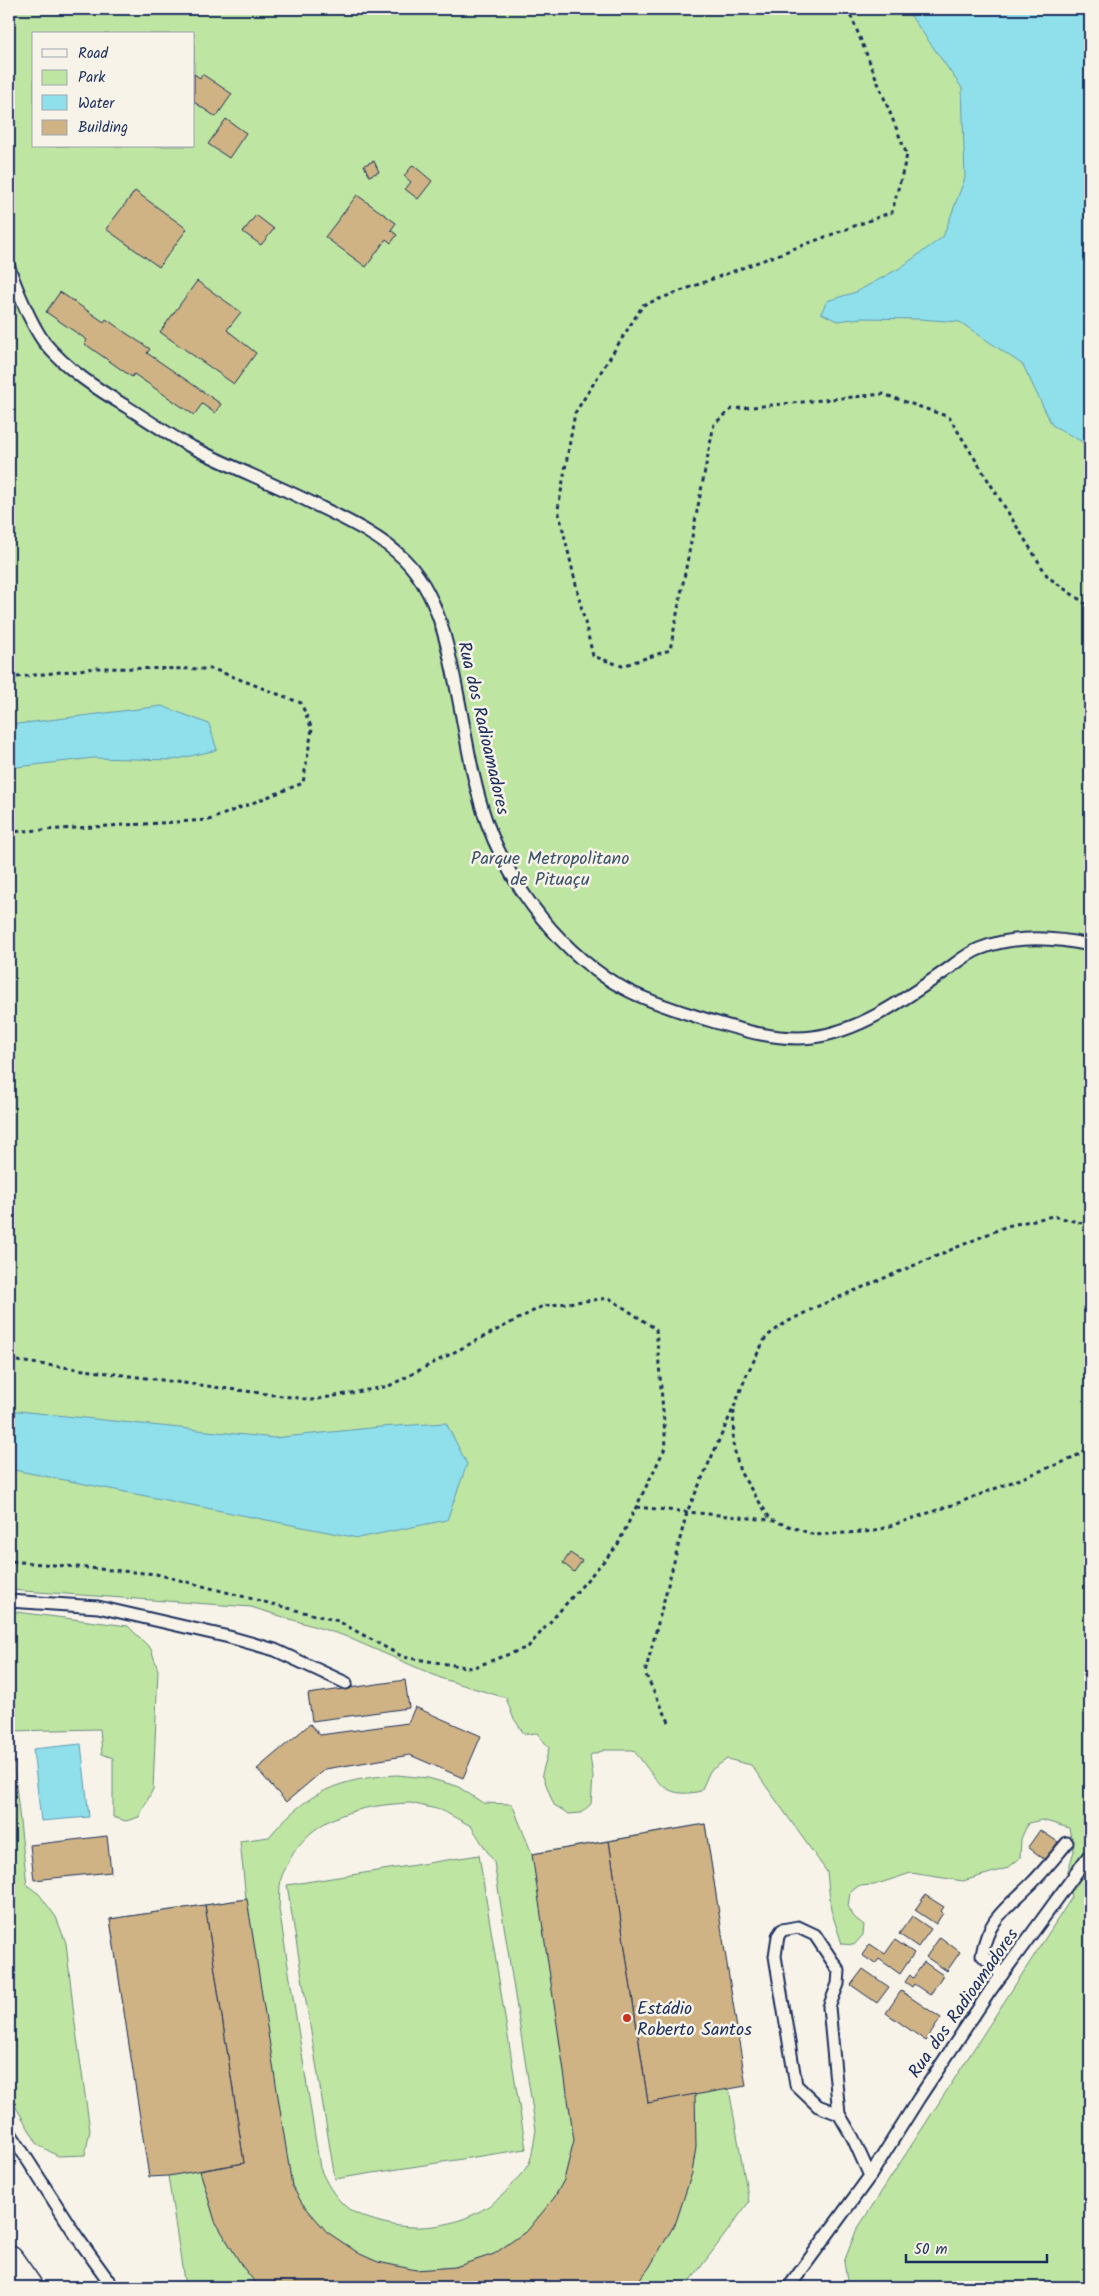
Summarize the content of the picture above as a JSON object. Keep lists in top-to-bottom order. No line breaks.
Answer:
{"streets":{"lane":["Rua dos Radioamadores"]},"parks":["Parque Metropolitano de Pituaçu"],"places":["Estádio Roberto Santos"],"legend":["Road","Park","Water","Building"],"scale_bar":"50 m"}
